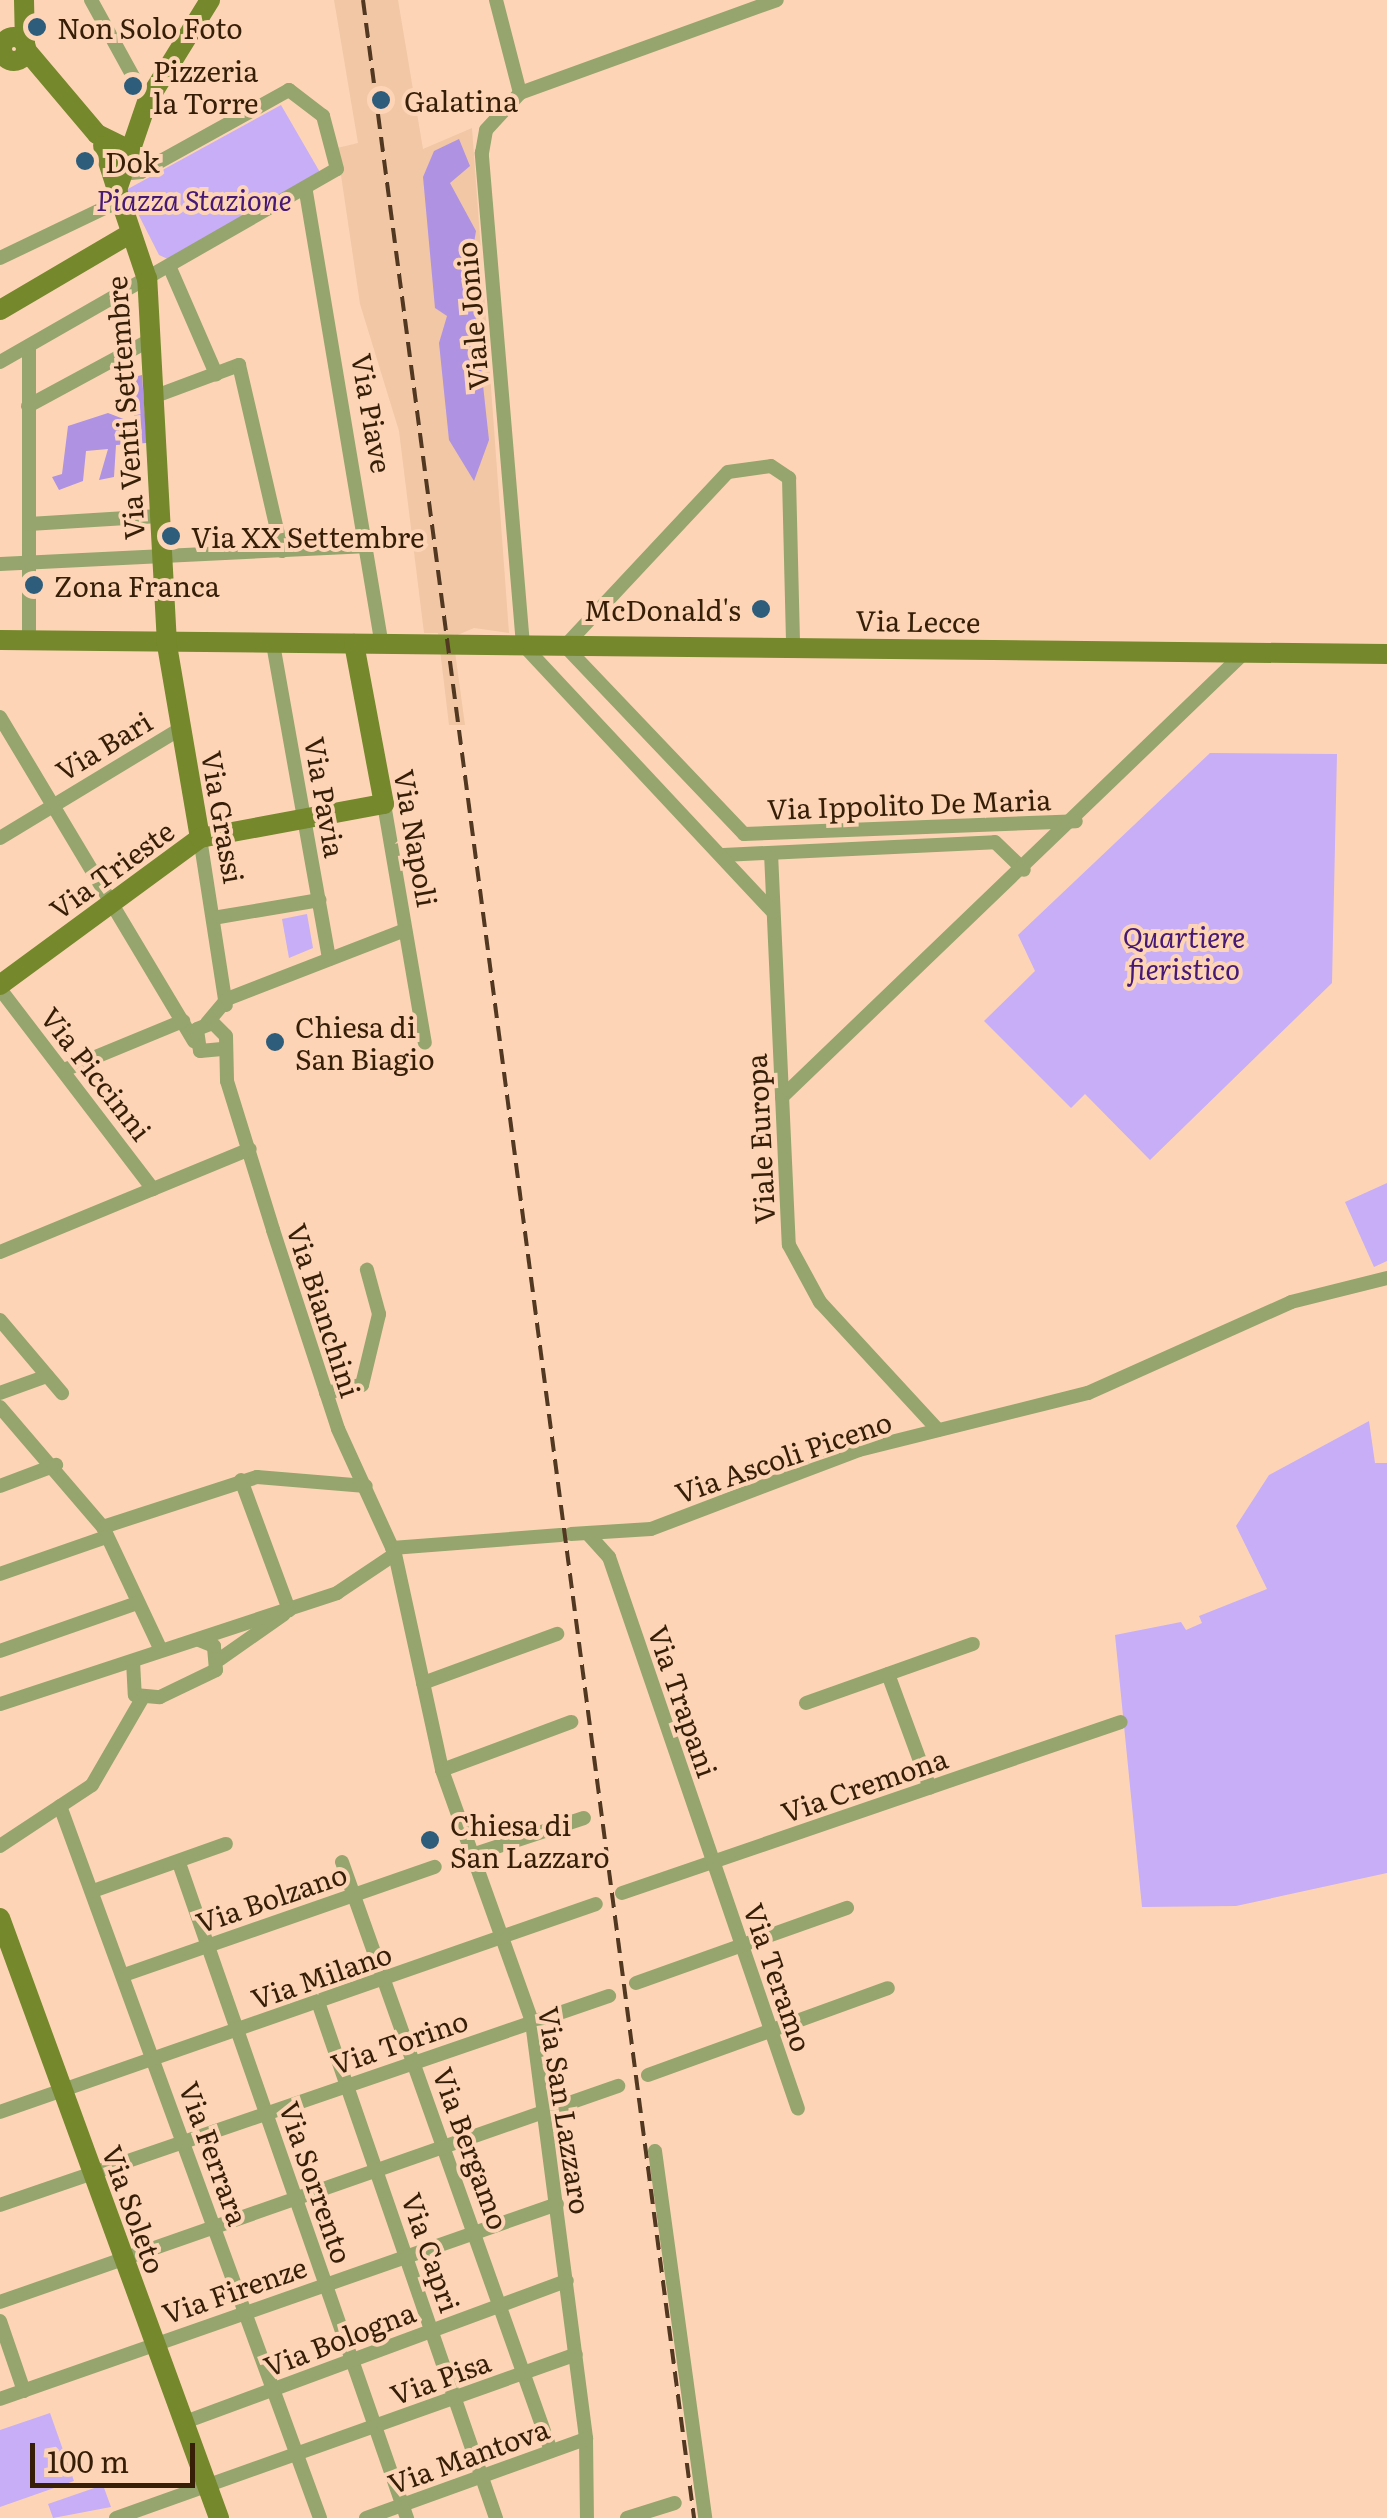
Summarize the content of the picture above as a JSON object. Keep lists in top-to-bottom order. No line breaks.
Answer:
{"streets":{"main road":["Via Venti Settembre","Via Lecce","Via Grassi","Via Napoli","Via Trieste","Via Soleto"],"street":["Viale Jonio","Via Piave","Via Bari","Via Pavia","Via Ippolito De Maria","Via Piccinni","Viale Europa","Via Bianchini","Via Ascoli Piceno","Via Trapani","Via Cremona","Via Bolzano","Via Milano","Via Teramo","Via Torino","Via San Lazzaro","Via Bergamo","Via Ferrara","Via Sorrento","Via Capri","Via Firenze","Via Bologna","Via Pisa","Via Mantova"]},"crossings":[["Viale Jonio","Via Lecce"],["Via Venti Settembre","Via Lecce"],["Via Venti Settembre","Via Grassi"],["Via Piave","Via Lecce"],["Via Lecce","Via Pavia"],["Via Lecce","Via Ippolito De Maria"],["Via Lecce","Via Grassi"],["Via Lecce","Via Napoli"],["Via Bari","Via Grassi"],["Via Pavia","Via Trieste"],["Via Ippolito De Maria","Viale Europa"],["Via Grassi","Via Trieste"],["Via Napoli","Via Trieste"],["Via Trieste","Via Piccinni"],["Viale Europa","Via Ascoli Piceno"],["Via Bianchini","Via Ascoli Piceno"],["Via Bianchini","Via San Lazzaro"],["Via Ascoli Piceno","Via Trapani"],["Via Ascoli Piceno","Via San Lazzaro"],["Via Trapani","Via Cremona"],["Via Trapani","Via Teramo"],["Via Cremona","Via Teramo"],["Via Bolzano","Via Bergamo"],["Via Bolzano","Via Ferrara"],["Via Bolzano","Via Sorrento"],["Via Milano","Via San Lazzaro"],["Via Milano","Via Bergamo"],["Via Milano","Via Ferrara"],["Via Milano","Via Sorrento"],["Via Milano","Via Soleto"],["Via Milano","Via Capri"],["Via Torino","Via San Lazzaro"],["Via Torino","Via Bergamo"],["Via Torino","Via Ferrara"],["Via Torino","Via Sorrento"],["Via Torino","Via Soleto"],["Via Torino","Via Capri"],["Via San Lazzaro","Via Firenze"],["Via San Lazzaro","Via Bologna"],["Via San Lazzaro","Via Pisa"],["Via San Lazzaro","Via Mantova"],["Via Bergamo","Via Firenze"],["Via Bergamo","Via Bologna"],["Via Bergamo","Via Pisa"],["Via Bergamo","Via Mantova"],["Via Ferrara","Via Firenze"],["Via Ferrara","Via Bologna"],["Via Ferrara","Via Pisa"],["Via Sorrento","Via Firenze"],["Via Sorrento","Via Bologna"],["Via Sorrento","Via Pisa"],["Via Sorrento","Via Mantova"],["Via Soleto","Via Firenze"],["Via Soleto","Via Bologna"],["Via Soleto","Via Pisa"],["Via Capri","Via Firenze"],["Via Capri","Via Bologna"],["Via Capri","Via Pisa"],["Via Capri","Via Mantova"]],"parks":["Piazza Stazione","Quartiere fieristico"],"places":["Non Solo Foto","Pizzeria la Torre","Galatina","Dok","Via XX Settembre","Zona Franca","McDonald's","Chiesa di San Biagio","Chiesa di San Lazzaro"],"scale_bar":"100 m"}
